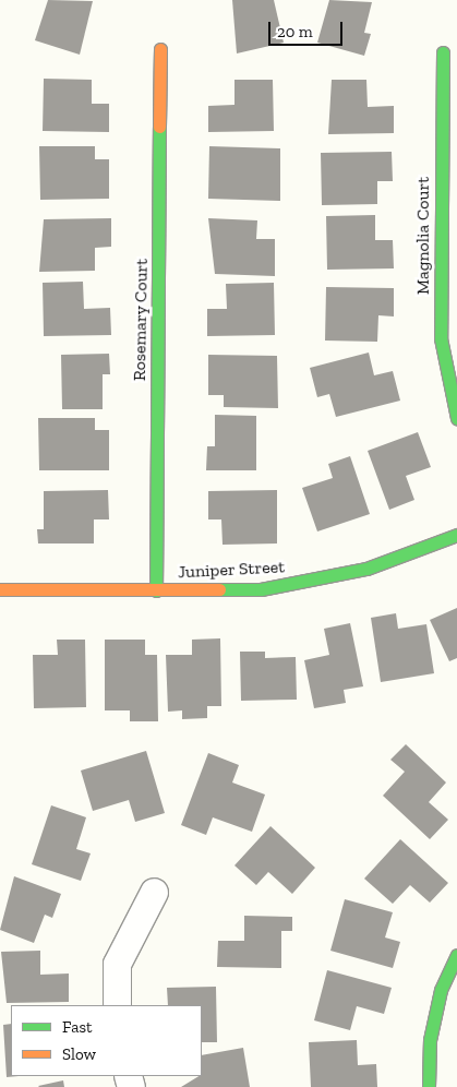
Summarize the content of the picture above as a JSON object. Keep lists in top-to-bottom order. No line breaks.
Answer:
{"streets":{"street":["Magnolia Court","Rosemary Court","Juniper Street"]},"crossings":[["Rosemary Court","Juniper Street"]],"legend":["Fast","Slow"],"scale_bar":"20 m"}
